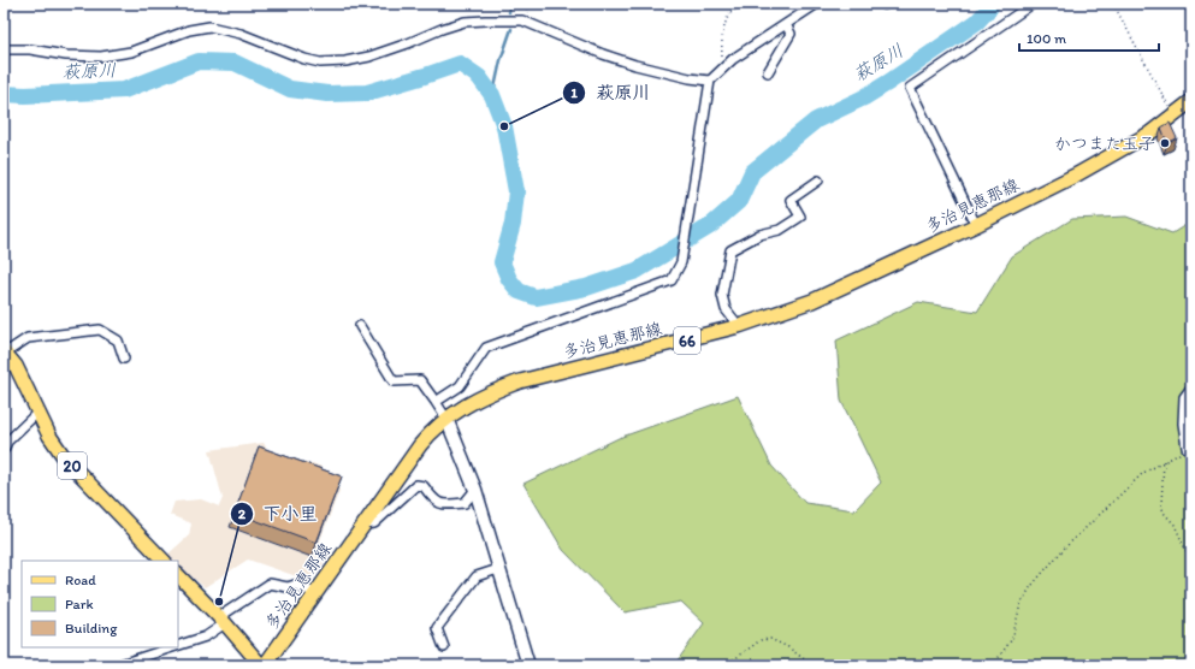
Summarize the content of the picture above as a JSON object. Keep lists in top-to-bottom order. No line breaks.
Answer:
{"streets":{"main road":["多治見恵那線","66","20"]},"water":["萩原川"],"places":["萩原川","かつまた玉子","下小里"],"legend":["Road","Park","Building"],"scale_bar":"100 m"}
